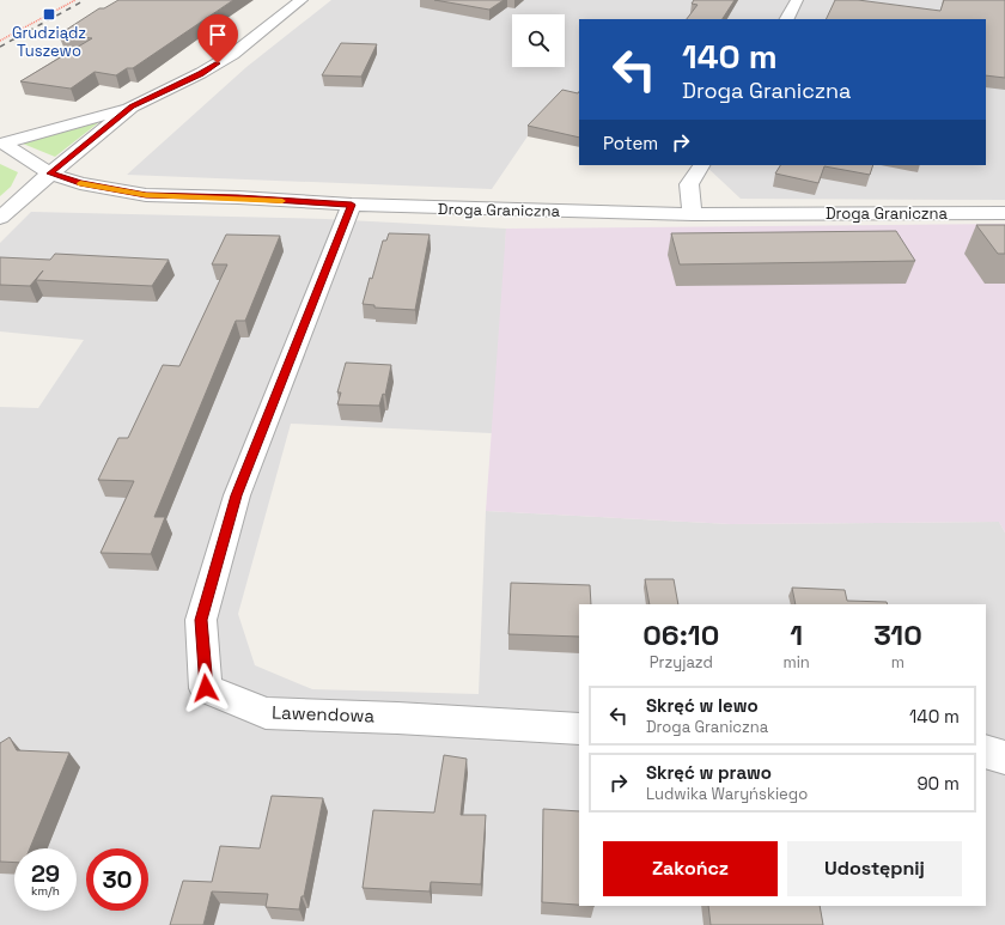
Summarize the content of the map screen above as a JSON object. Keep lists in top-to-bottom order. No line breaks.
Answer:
{"streets":{"street":["Droga Graniczna","Lawendowa"]},"crossings":[["Droga Graniczna","Lawendowa"]],"places":{"transit":["Grudziądz Tuszewo"]},"page":{"turn":["140 m","Droga Graniczna"],"then":"Potem","eta":["06:10","Przyjazd","1","min","310","m"],"list":[{"name":"Skręć w lewo","note":"Droga Graniczna","value":"140 m"},{"name":"Skręć w prawo","note":"Ludwika Waryńskiego","value":"90 m"}],"buttons":["Zakończ","Udostępnij"],"speed":"29 km/h","limit":"30"}}
